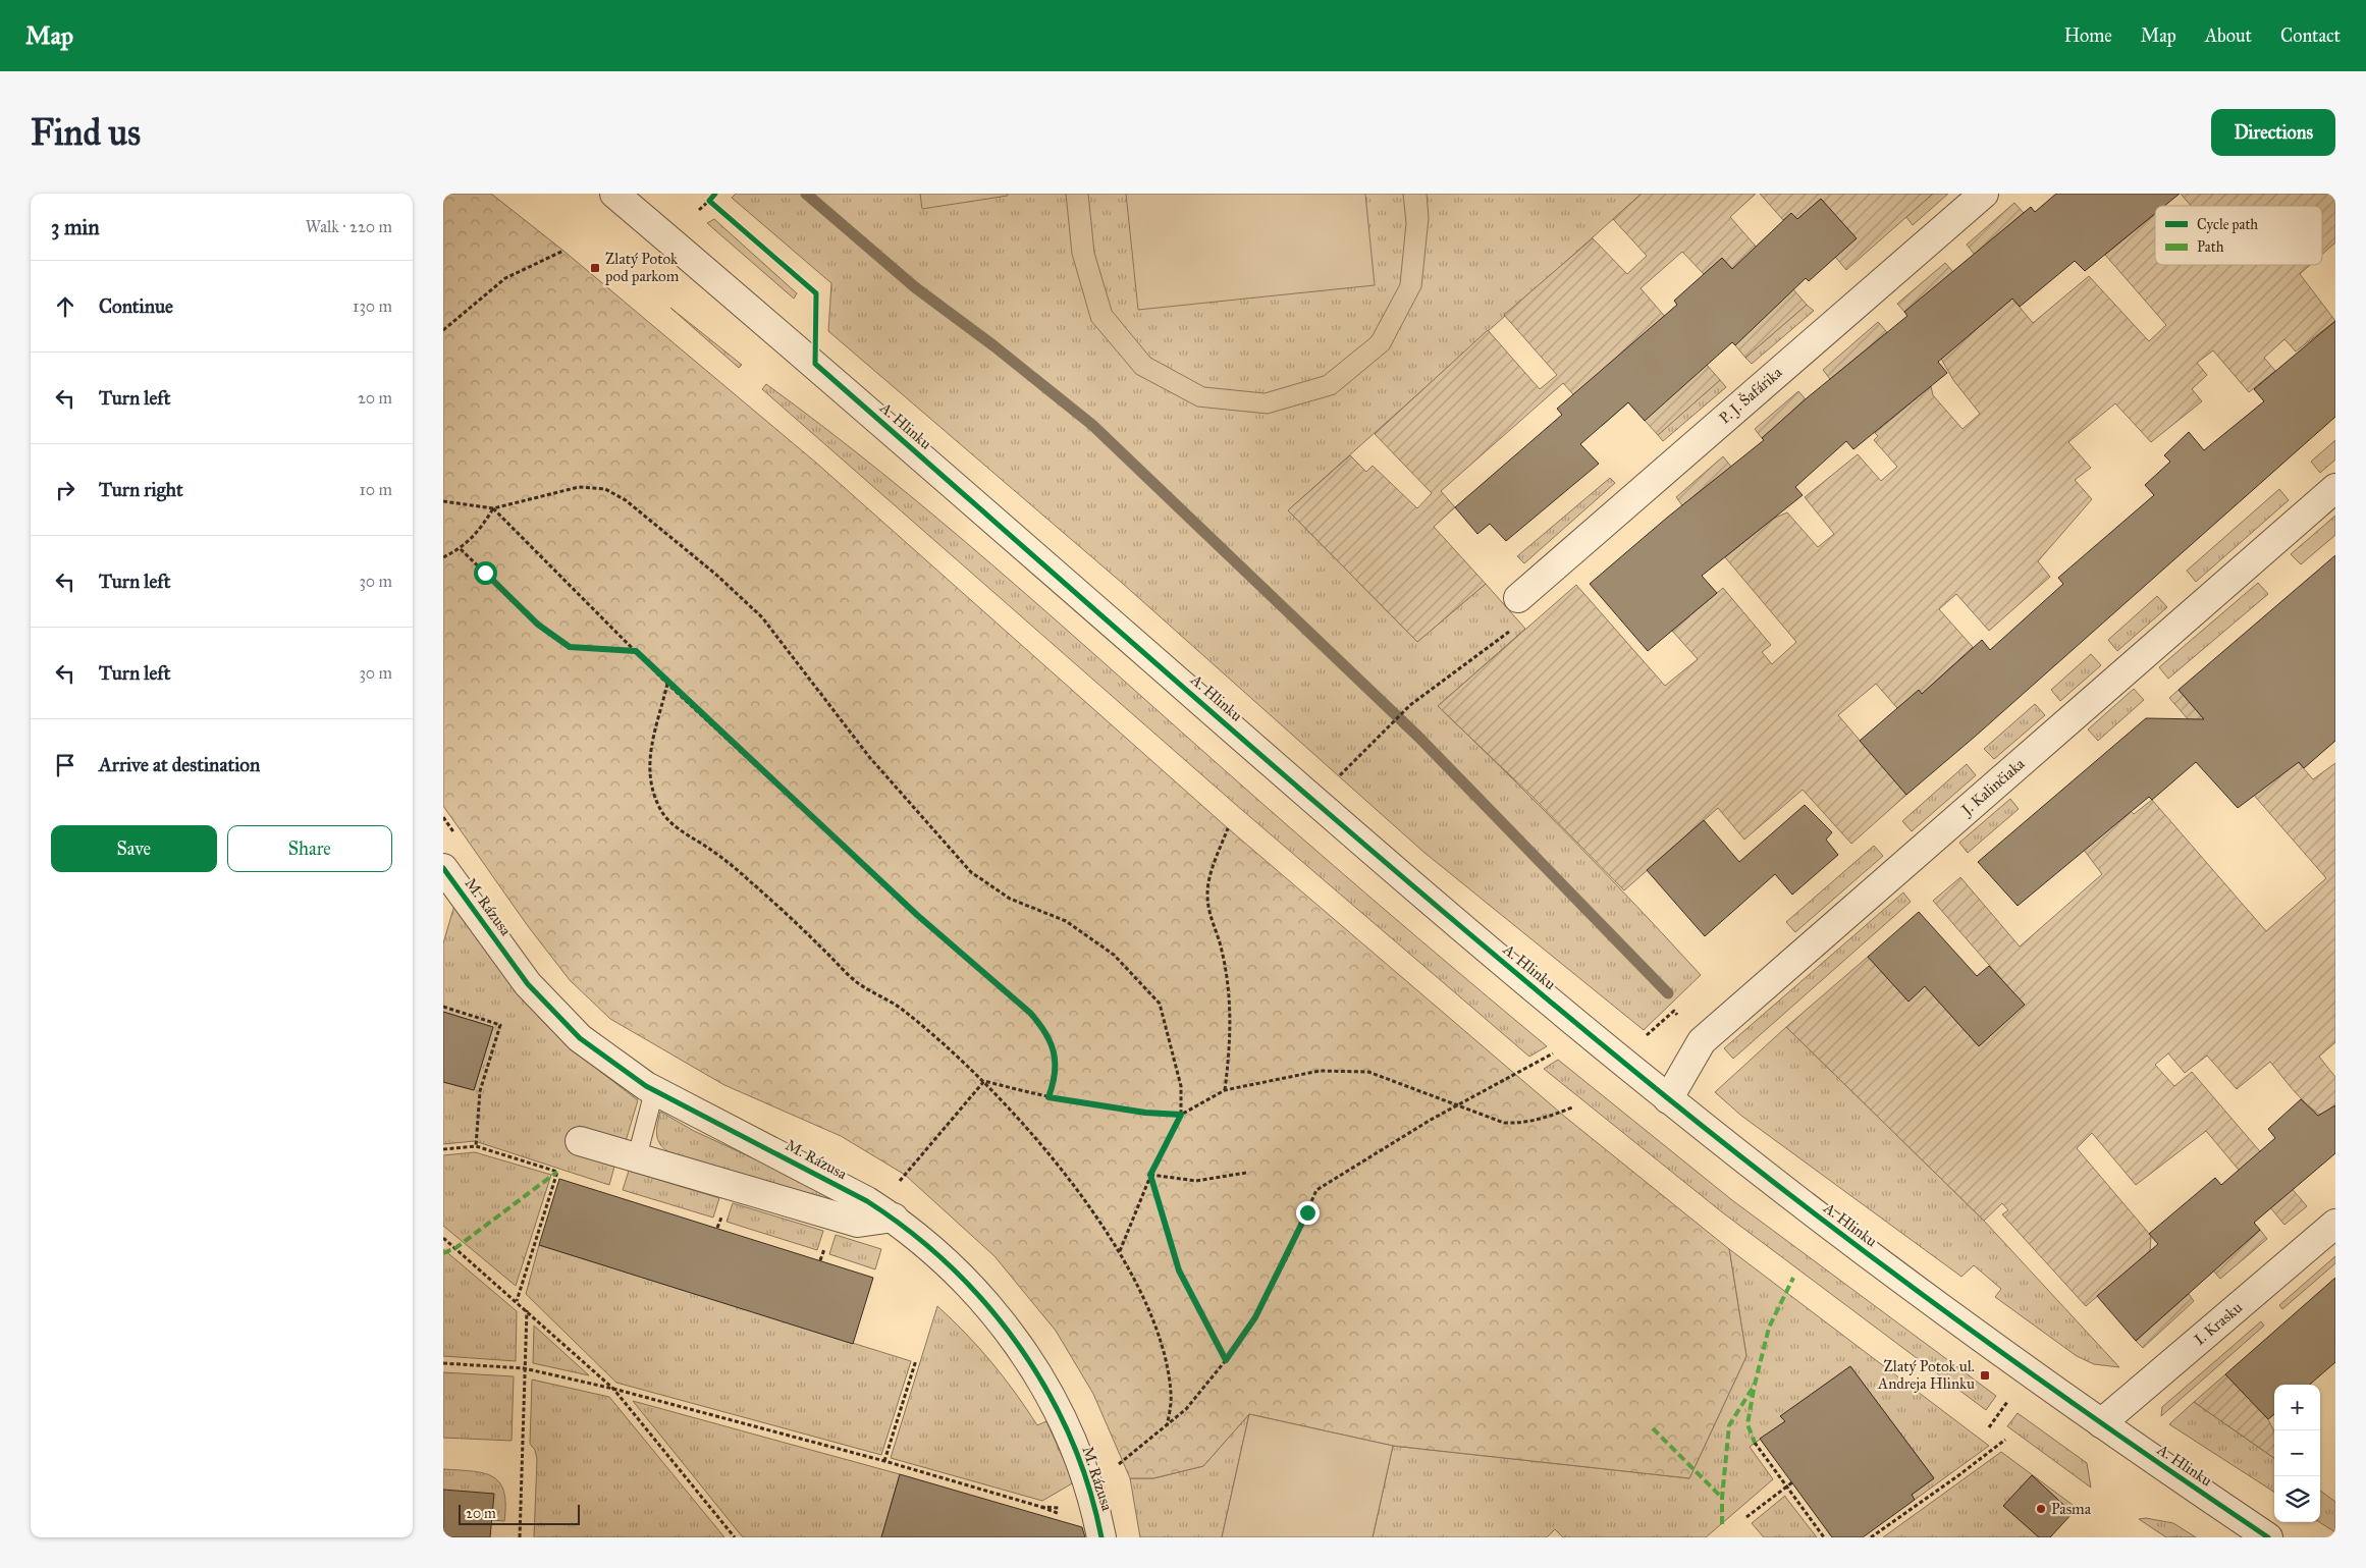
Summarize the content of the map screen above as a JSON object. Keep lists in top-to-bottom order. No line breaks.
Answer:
{"streets":{"street":["P. J. Šafárika","A. Hlinku","J. Kalinčiaka","M. Rázusa","I. Krasku"]},"crossings":[["A. Hlinku","J. Kalinčiaka"],["A. Hlinku","I. Krasku"]],"places":{"transit":["Zlatý Potok pod parkom","Zlatý Potok ul. Andreja Hlinku"],"other":["Pasma"]},"legend":["Cycle path","Path"],"scale_bar":"20 m","page":{"header":"Map","nav":["Home","Map","About","Contact"],"buttons":["Directions",["Save","Share"]],"title":"Find us","heading":["3 min","Walk · 220 m"],"list":[["Continue","130 m"],["Turn left","20 m"],["Turn right","10 m"],["Turn left","30 m"],["Turn left","30 m"],"Arrive at destination"],"map_buttons":["+","−"],"scale":"20 m"}}
